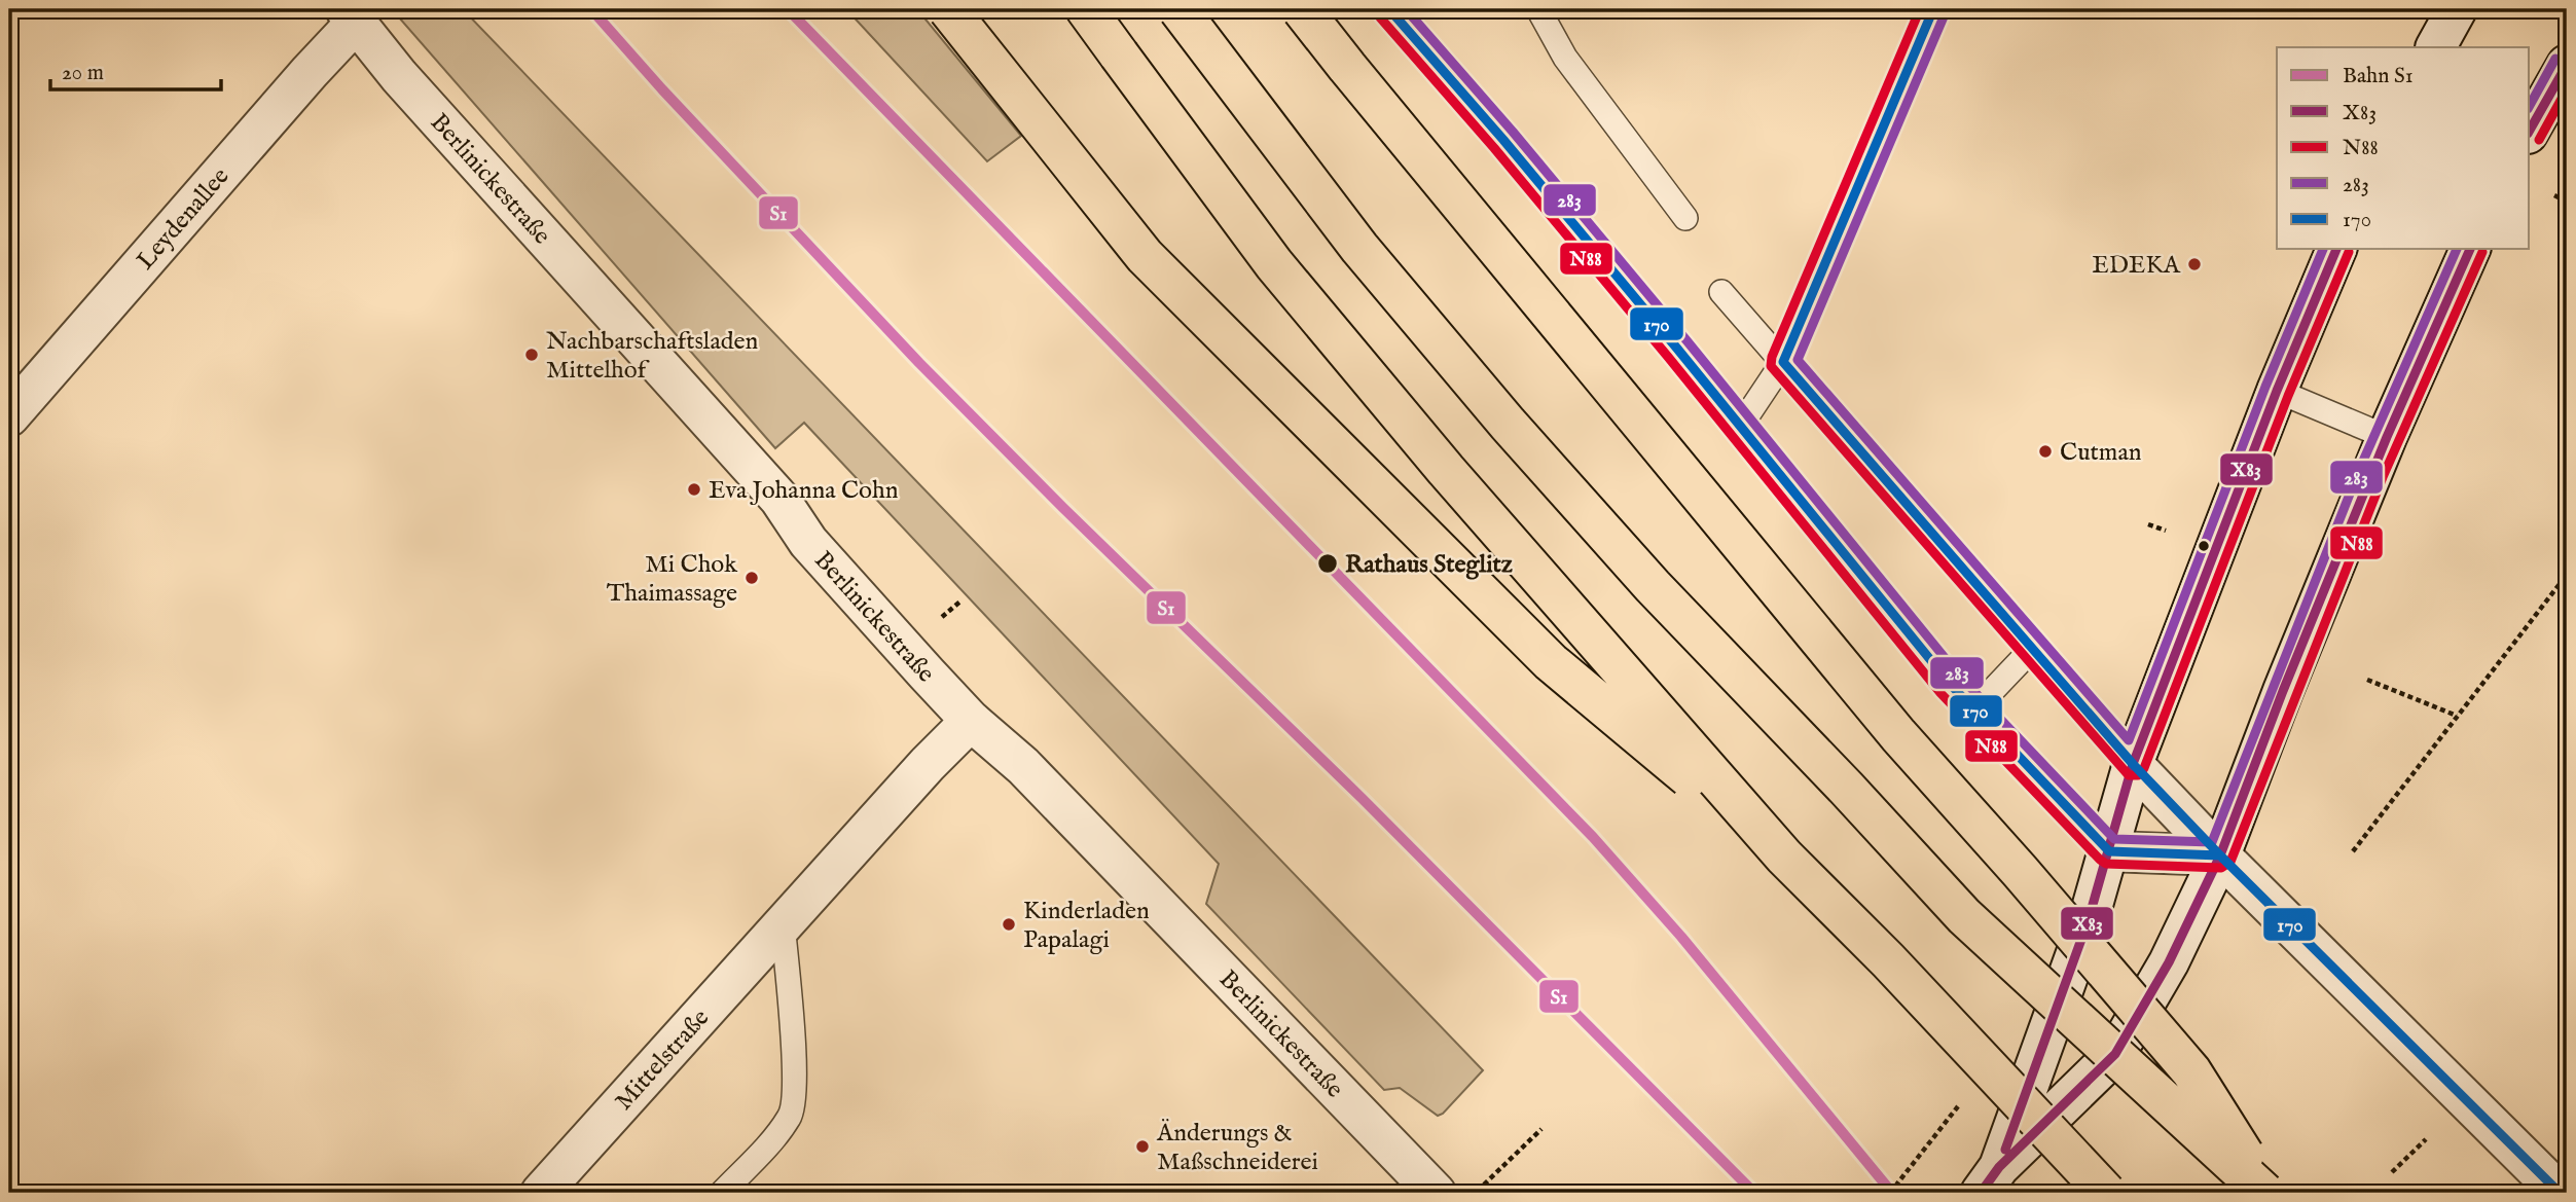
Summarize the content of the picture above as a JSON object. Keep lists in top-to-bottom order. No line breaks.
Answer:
{"streets":{"street":["Berlinickestraße","Leydenallee","Mittelstraße"]},"crossings":[["Berlinickestraße","Leydenallee"],["Berlinickestraße","Mittelstraße"]],"places":["EDEKA","Nachbarschaftsladen Mittelhof","Cutman","Eva Johanna Cohn","Rathaus Steglitz","Mi Chok Thaimassage","Kinderladen Papalagi","Änderungs & Maßschneiderei"],"lines":["rail line S1","transit line N88","transit line 283","transit line 170","transit line X83"],"legend":["Bahn S1","X83","N88","283","170"],"scale_bar":"20 m"}
